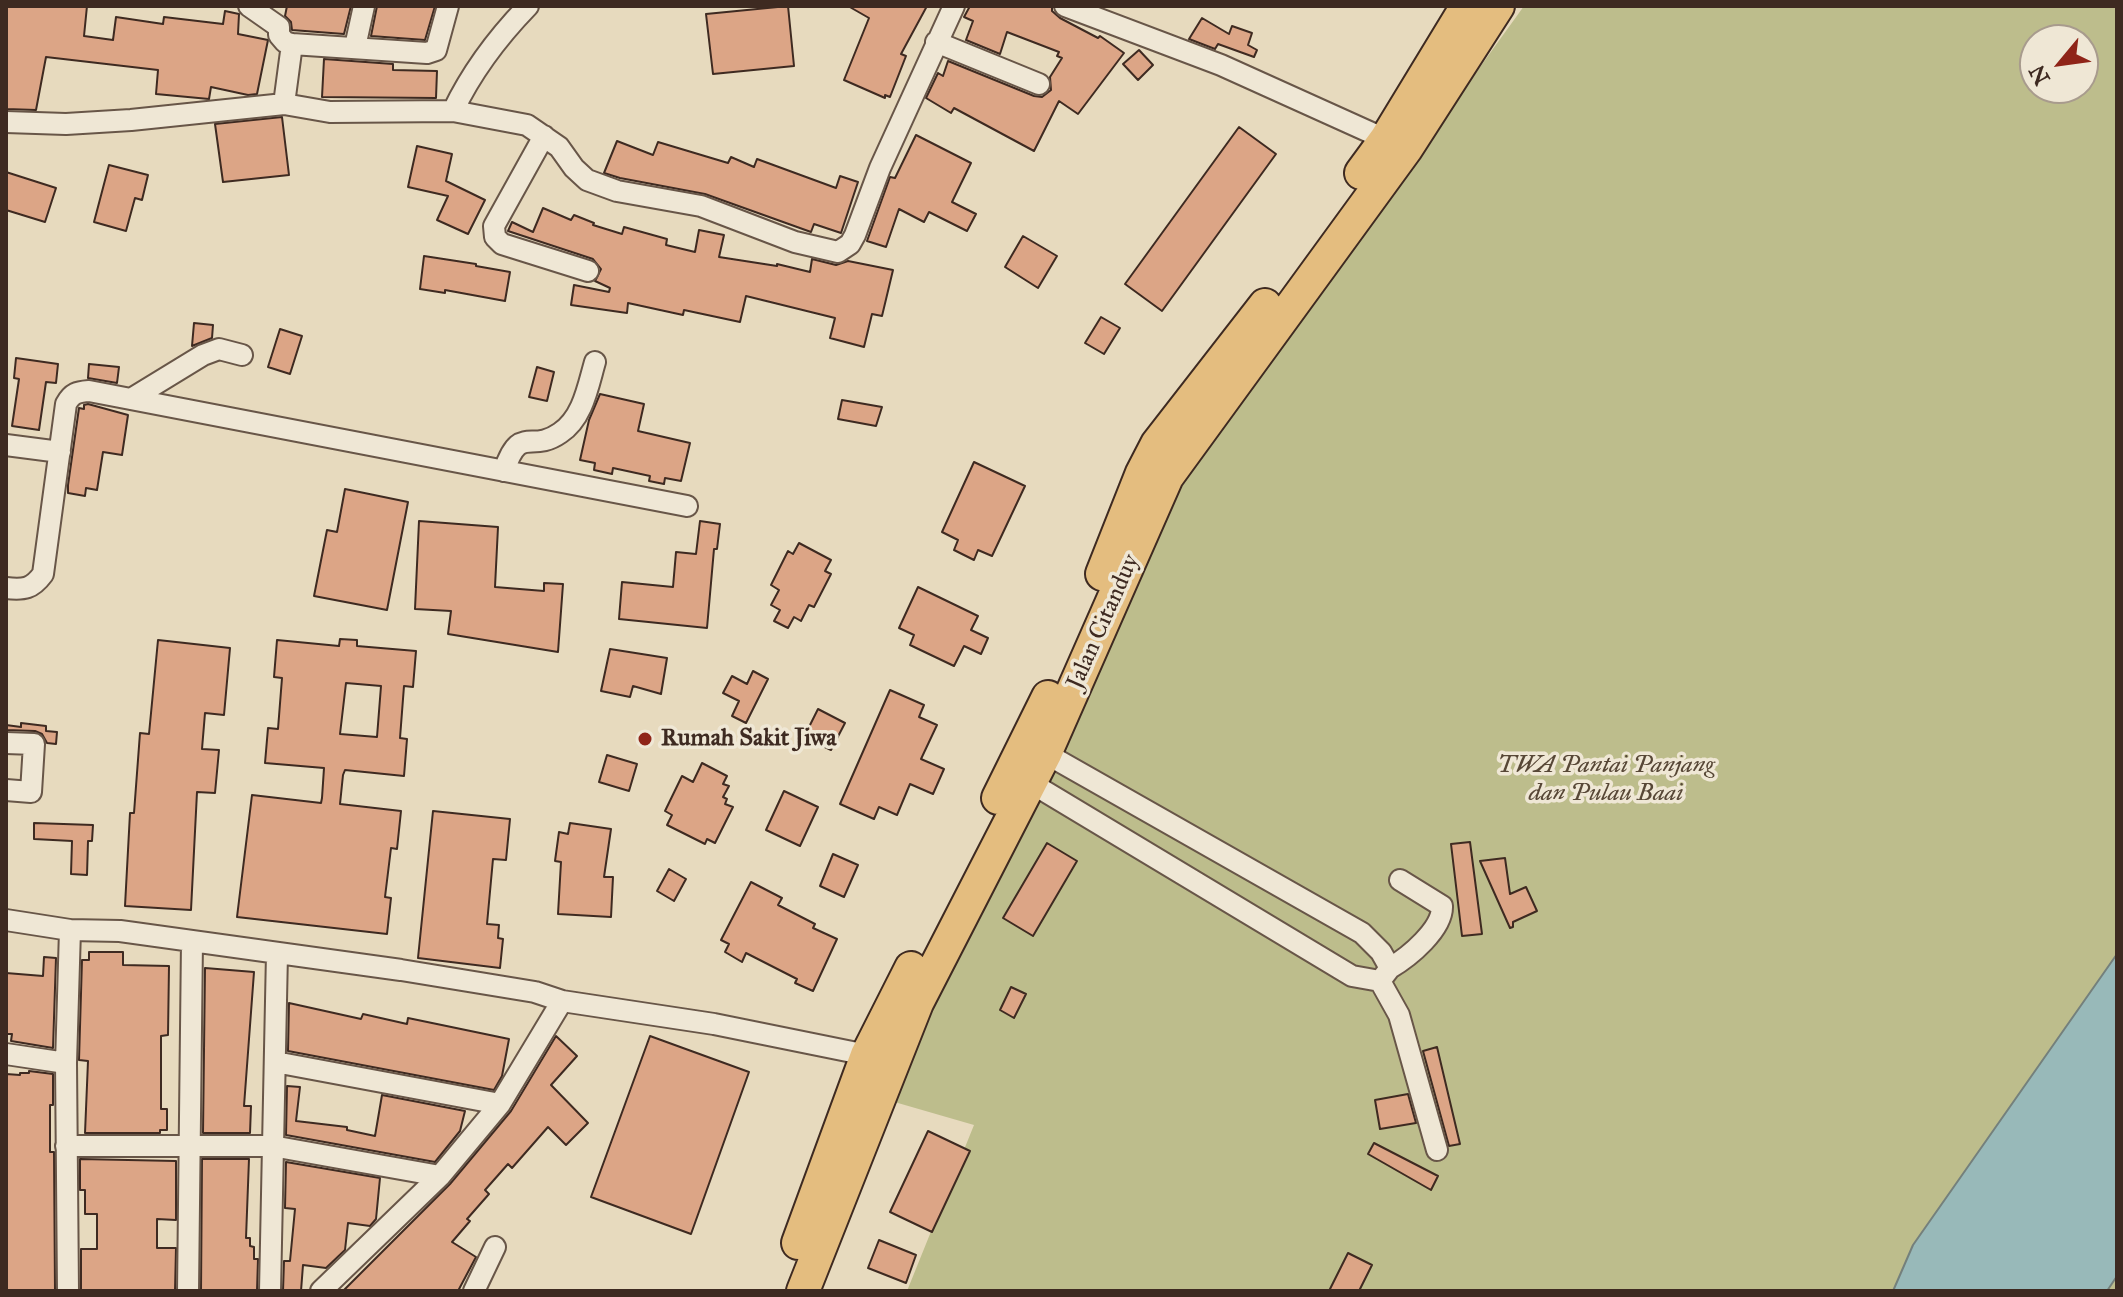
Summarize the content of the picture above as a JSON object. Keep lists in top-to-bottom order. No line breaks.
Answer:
{"streets":{"main road":["Jalan Citanduy"]},"parks":["TWA Pantai Panjang dan Pulau Baai"],"places":["Rumah Sakit Jiwa"],"north":"bottom left"}
